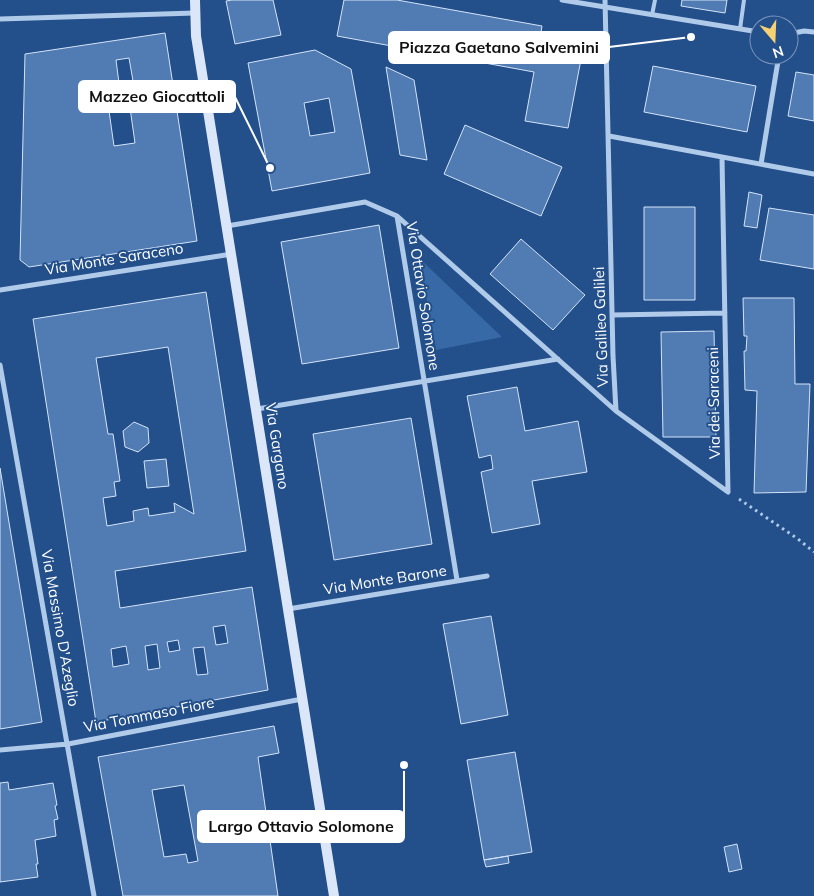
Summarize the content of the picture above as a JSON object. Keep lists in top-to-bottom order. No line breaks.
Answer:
{"streets":{"main road":["Via Gargano"],"street":["Via Monte Saraceno","Via Ottavio Solomone","Via Galileo Galilei","Via dei Saraceni","Via Monte Barone","Via Massimo D'Azeglio","Via Tommaso Fiore"]},"crossings":[["Via Monte Saraceno","Via Gargano"],["Via Ottavio Solomone","Via Galileo Galilei"],["Via Ottavio Solomone","Via Monte Barone"],["Via Gargano","Via Monte Barone"],["Via Gargano","Via Tommaso Fiore"],["Via Massimo D'Azeglio","Via Tommaso Fiore"]],"places":["Piazza Gaetano Salvemini","Mazzeo Giocattoli","Largo Ottavio Solomone"],"north":"bottom"}
